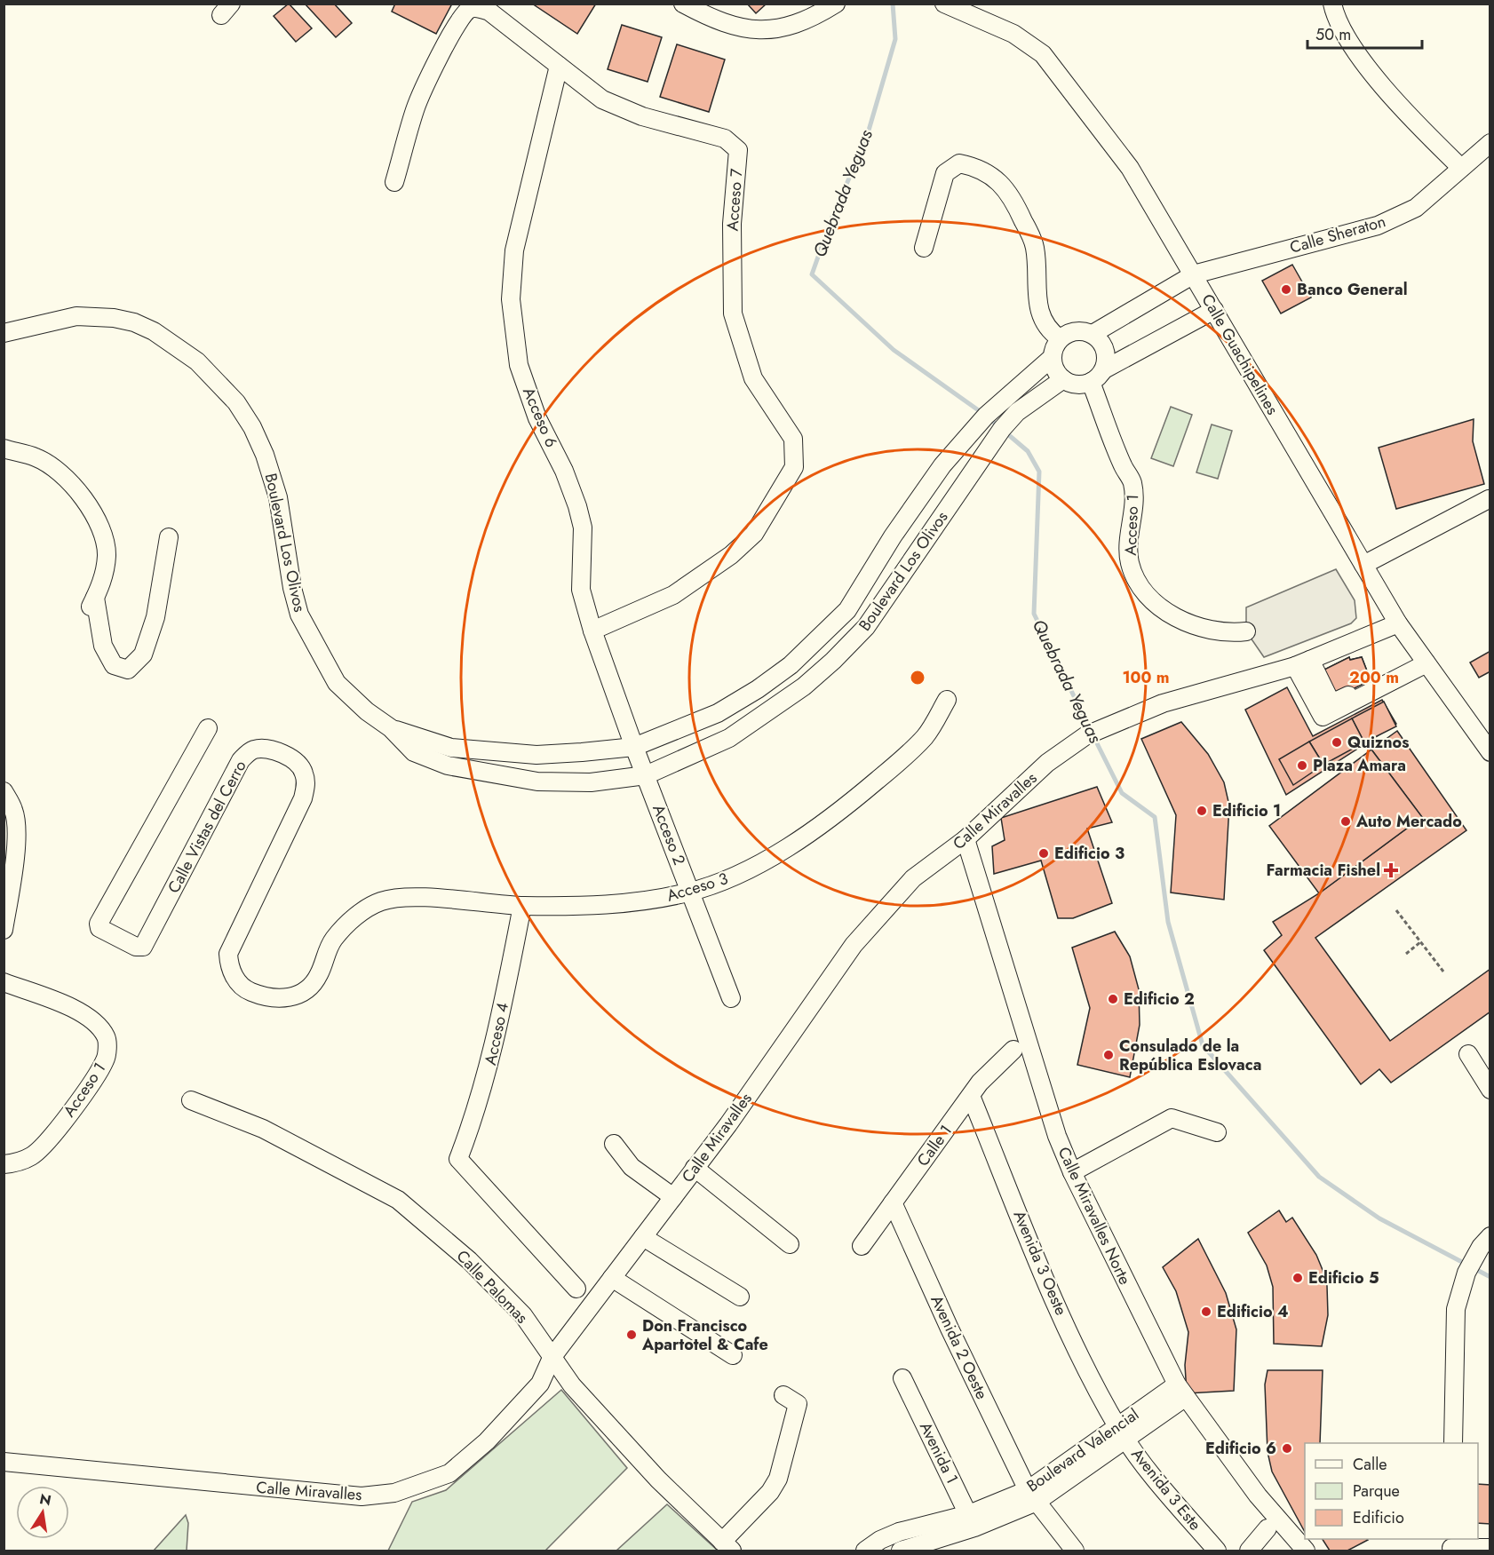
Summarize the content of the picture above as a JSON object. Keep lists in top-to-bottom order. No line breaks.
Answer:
{"streets":{"street":["Acceso 7","Calle Sheraton","Calle Guachipelines","Acceso 6","Acceso 1","Boulevard Los Olivos","Calle Miravalles","Calle Vistas del Cerro","Acceso 2","Acceso 3","Acceso 4","Calle 1","Calle Miravalles Norte","Avenida 3 Oeste","Calle Palomas","Avenida 2 Oeste","Boulevard Valencial","Avenida 1","Avenida 3 Este"]},"crossings":[["Acceso 7","Acceso 6"],["Calle Sheraton","Calle Guachipelines"],["Calle Guachipelines","Calle Miravalles"],["Acceso 6","Boulevard Los Olivos"],["Acceso 6","Acceso 2"],["Acceso 1","Boulevard Los Olivos"],["Boulevard Los Olivos","Acceso 2"],["Calle Miravalles","Calle Miravalles Norte"],["Calle Miravalles","Calle Palomas"],["Calle Vistas del Cerro","Acceso 3"],["Acceso 2","Acceso 3"],["Acceso 3","Acceso 4"],["Calle 1","Avenida 3 Oeste"],["Calle 1","Avenida 2 Oeste"],["Calle Miravalles Norte","Boulevard Valencial"],["Avenida 3 Oeste","Boulevard Valencial"],["Avenida 3 Oeste","Avenida 3 Este"],["Avenida 2 Oeste","Boulevard Valencial"],["Boulevard Valencial","Avenida 1"],["Boulevard Valencial","Avenida 3 Este"]],"water":["Quebrada Yeguas"],"places":{"other":["Banco General","Quiznos","Plaza Amara","Edificio 1","Auto Mercado","Edificio 3","Edificio 2","Consulado de la República Eslovaca","Edificio 5","Edificio 4","Don Francisco Apartotel & Cafe","Edificio 6"],"health":["Farmacia Fishel"]},"legend":["Calle","Parque","Edificio"],"scale_bar":"50 m","north":"top","rings":["100 m","200 m"]}
